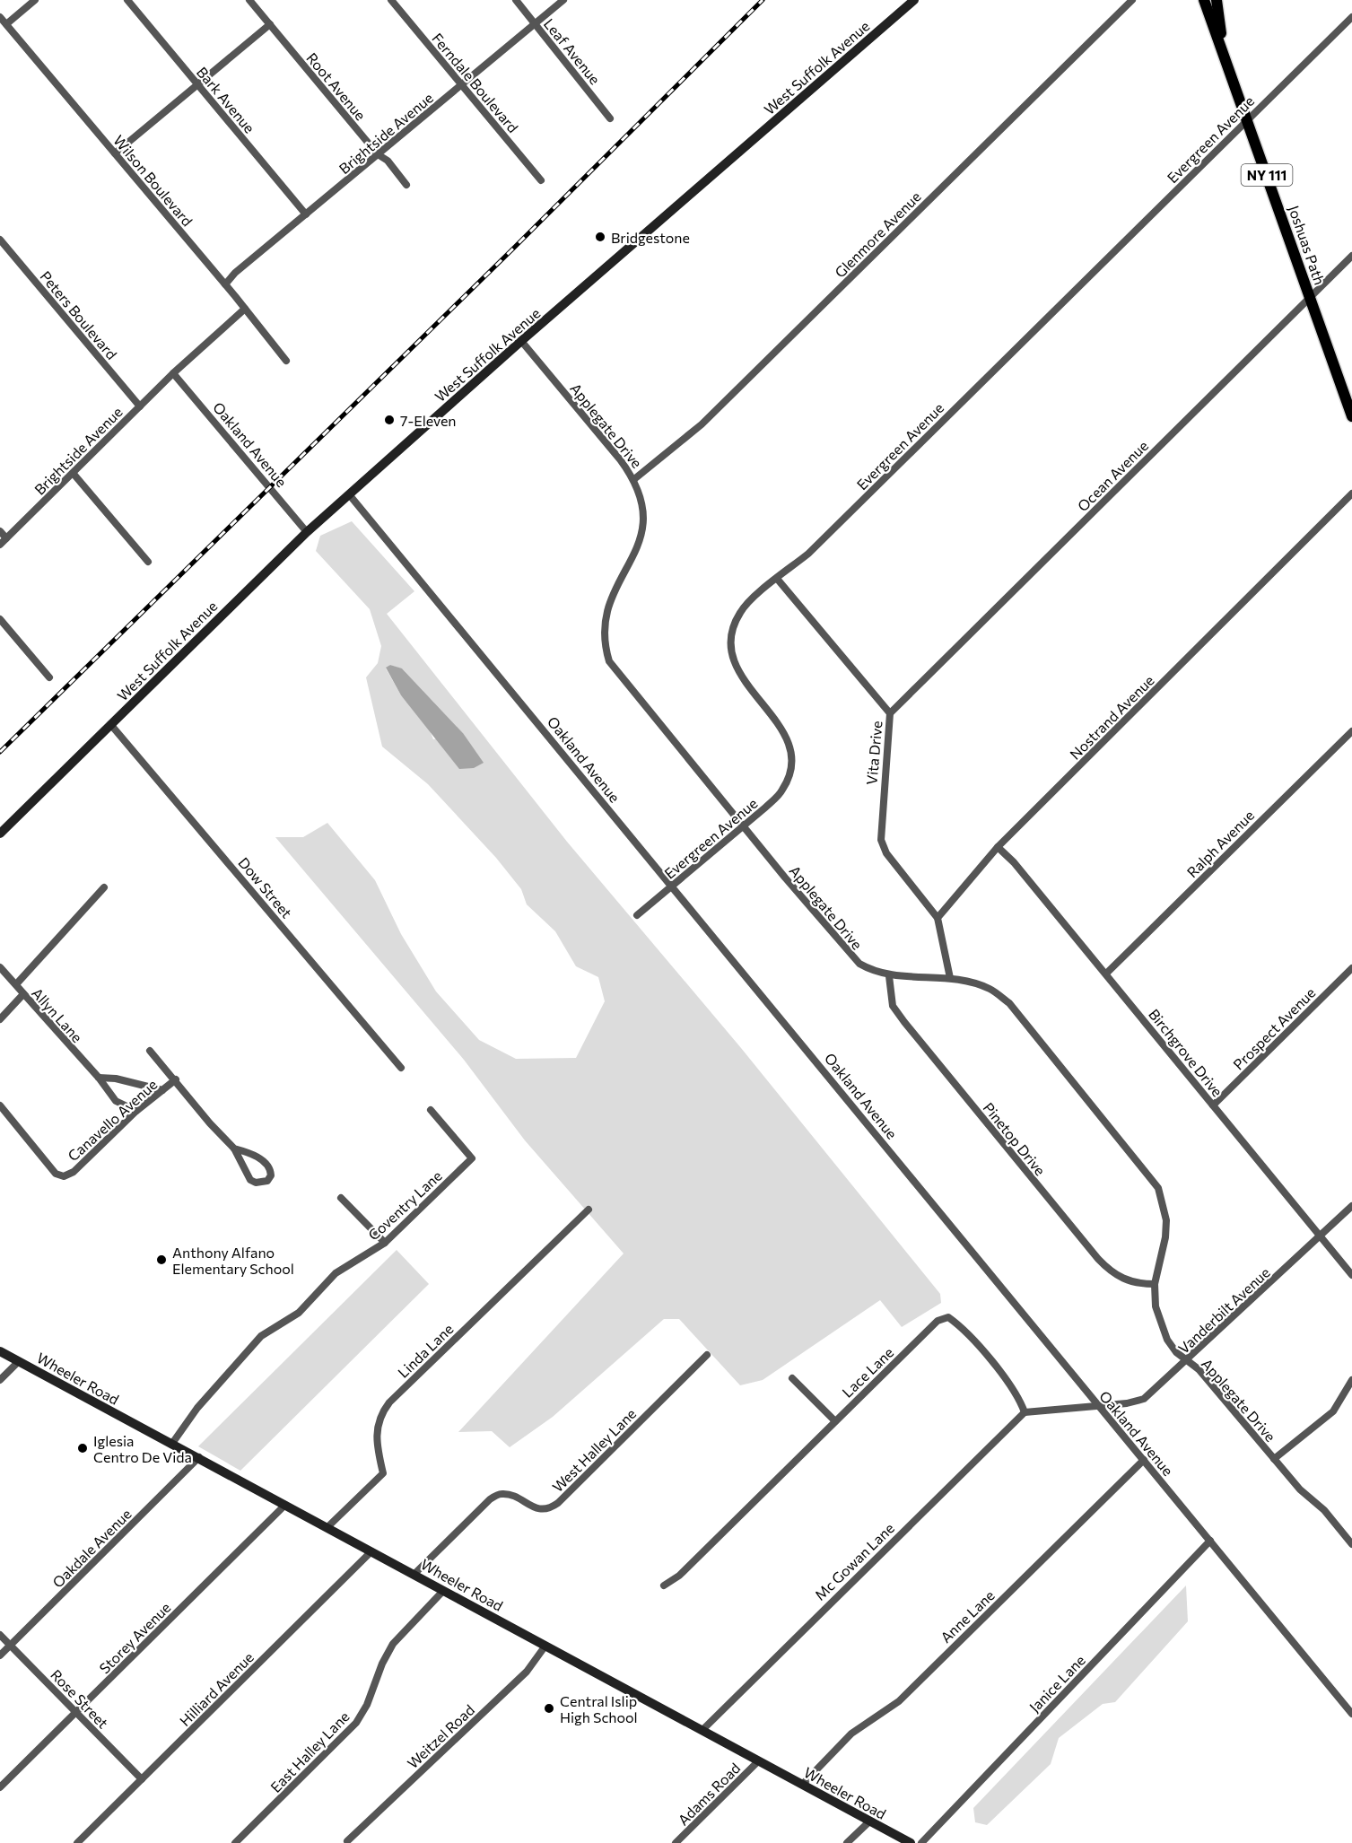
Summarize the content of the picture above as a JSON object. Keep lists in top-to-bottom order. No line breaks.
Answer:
{"streets":{"main road":["West Suffolk Avenue","NY 111","Joshuas Path","Wheeler Road"],"street":["Leaf Avenue","Ferndale Boulevard","Root Avenue","Bark Avenue","Brightside Avenue","Evergreen Avenue","Wilson Boulevard","Glenmore Avenue","Peters Boulevard","Applegate Drive","Oakland Avenue","Ocean Avenue","Nostrand Avenue","Vita Drive","Ralph Avenue","Dow Street","Allyn Lane","Prospect Avenue","Birchgrove Drive","Canavello Avenue","Pinetop Drive","Coventry Lane","Vanderbilt Avenue","Linda Lane","Lace Lane","West Halley Lane","Oakdale Avenue","Mc Gowan Lane","Anne Lane","Storey Avenue","Janice Lane","Hilliard Avenue","Rose Street","Weitzel Road","East Halley Lane","Adams Road"]},"crossings":[["Leaf Avenue","Brightside Avenue"],["West Suffolk Avenue","Applegate Drive"],["West Suffolk Avenue","Oakland Avenue"],["West Suffolk Avenue","Dow Street"],["Ferndale Boulevard","Brightside Avenue"],["Root Avenue","Brightside Avenue"],["Bark Avenue","Brightside Avenue"],["Brightside Avenue","Wilson Boulevard"],["Brightside Avenue","Peters Boulevard"],["Brightside Avenue","Oakland Avenue"],["Evergreen Avenue","Joshuas Path"],["Evergreen Avenue","Applegate Drive"],["Evergreen Avenue","Oakland Avenue"],["Evergreen Avenue","Vita Drive"],["Glenmore Avenue","Applegate Drive"],["Joshuas Path","Ocean Avenue"],["Applegate Drive","Pinetop Drive"],["Applegate Drive","Vanderbilt Avenue"],["Oakland Avenue","Vanderbilt Avenue"],["Oakland Avenue","Anne Lane"],["Oakland Avenue","Janice Lane"],["Ocean Avenue","Vita Drive"],["Nostrand Avenue","Vita Drive"],["Nostrand Avenue","Birchgrove Drive"],["Ralph Avenue","Birchgrove Drive"],["Allyn Lane","Canavello Avenue"],["Prospect Avenue","Birchgrove Drive"],["Birchgrove Drive","Vanderbilt Avenue"],["Coventry Lane","Wheeler Road"],["Linda Lane","Wheeler Road"],["Lace Lane","Mc Gowan Lane"],["Wheeler Road","West Halley Lane"],["Wheeler Road","Oakdale Avenue"],["Wheeler Road","Mc Gowan Lane"],["Wheeler Road","Anne Lane"],["Wheeler Road","Storey Avenue"],["Wheeler Road","Hilliard Avenue"],["Wheeler Road","Weitzel Road"],["Wheeler Road","East Halley Lane"],["Wheeler Road","Adams Road"],["Oakdale Avenue","Rose Street"],["Storey Avenue","Rose Street"],["Hilliard Avenue","Rose Street"]],"places":["Bridgestone","7-Eleven","Anthony Alfano Elementary School","Iglesia Centro De Vida","Central Islip High School"]}
